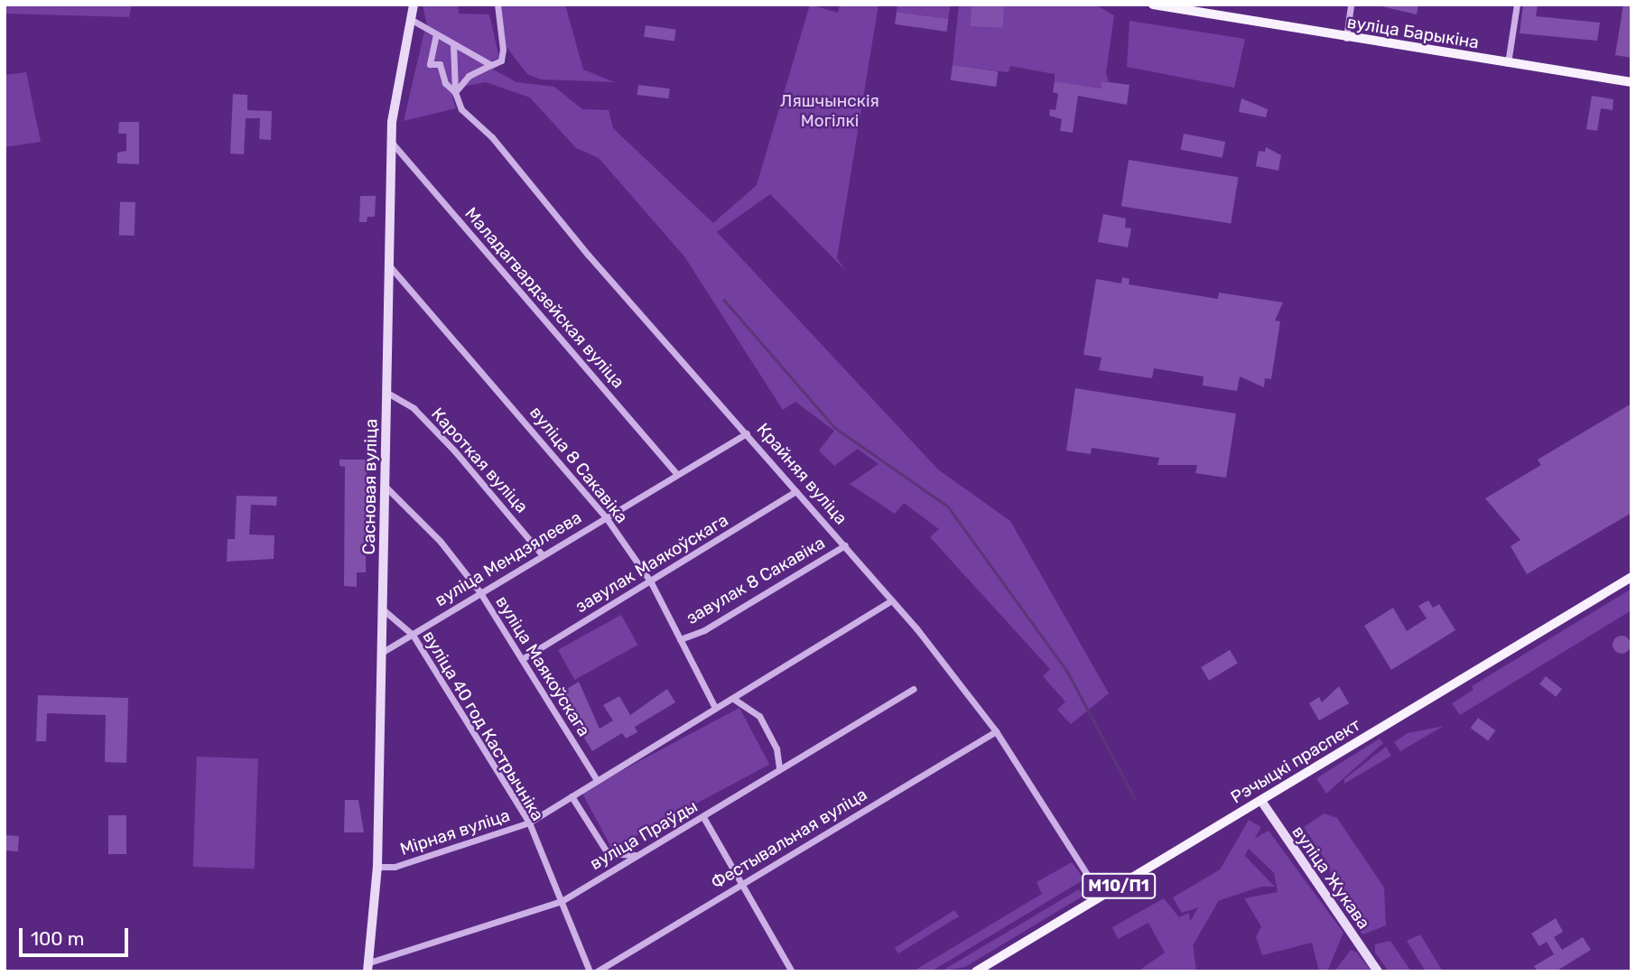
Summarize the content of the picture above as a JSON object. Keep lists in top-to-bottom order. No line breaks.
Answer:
{"streets":{"main road":["вуліца Барыкіна","Сасновая вуліца","Рэчыцкі праспект","вуліца Жукава","М10/П1"],"street":["Маладагвардзейская вуліца","Кароткая вуліца","вуліца 8 Сакавіка","Крайняя вуліца","вуліца Мендзялеева","завулак Маякоўскага","завулак 8 Сакавіка","вуліца Маякоўскага","вуліца 40 год Кастрычніка","Мірная вуліца","вуліца Праўды","Фестывальная вуліца"]},"crossings":[["Маладагвардзейская вуліца","Сасновая вуліца"],["Маладагвардзейская вуліца","вуліца Мендзялеева"],["Кароткая вуліца","Сасновая вуліца"],["Кароткая вуліца","вуліца Мендзялеева"],["вуліца 8 Сакавіка","Сасновая вуліца"],["вуліца 8 Сакавіка","вуліца Мендзялеева"],["вуліца 8 Сакавіка","завулак Маякоўскага"],["вуліца 8 Сакавіка","завулак 8 Сакавіка"],["вуліца 8 Сакавіка","Мірная вуліца"],["Крайняя вуліца","вуліца Мендзялеева"],["Крайняя вуліца","завулак Маякоўскага"],["Крайняя вуліца","завулак 8 Сакавіка"],["Крайняя вуліца","Рэчыцкі праспект"],["Крайняя вуліца","Мірная вуліца"],["Крайняя вуліца","Фестывальная вуліца"],["Сасновая вуліца","вуліца Мендзялеева"],["Сасновая вуліца","вуліца Маякоўскага"],["Сасновая вуліца","вуліца 40 год Кастрычніка"],["Сасновая вуліца","Мірная вуліца"],["Сасновая вуліца","вуліца Праўды"],["вуліца Мендзялеева","вуліца Маякоўскага"],["вуліца Мендзялеева","вуліца 40 год Кастрычніка"],["завулак Маякоўскага","вуліца Маякоўскага"],["вуліца Маякоўскага","Мірная вуліца"],["вуліца 40 год Кастрычніка","Мірная вуліца"],["вуліца 40 год Кастрычніка","вуліца Праўды"],["Рэчыцкі праспект","вуліца Жукава"]],"parks":["Ляшчынскія Могілкі"],"scale_bar":"100 m"}
